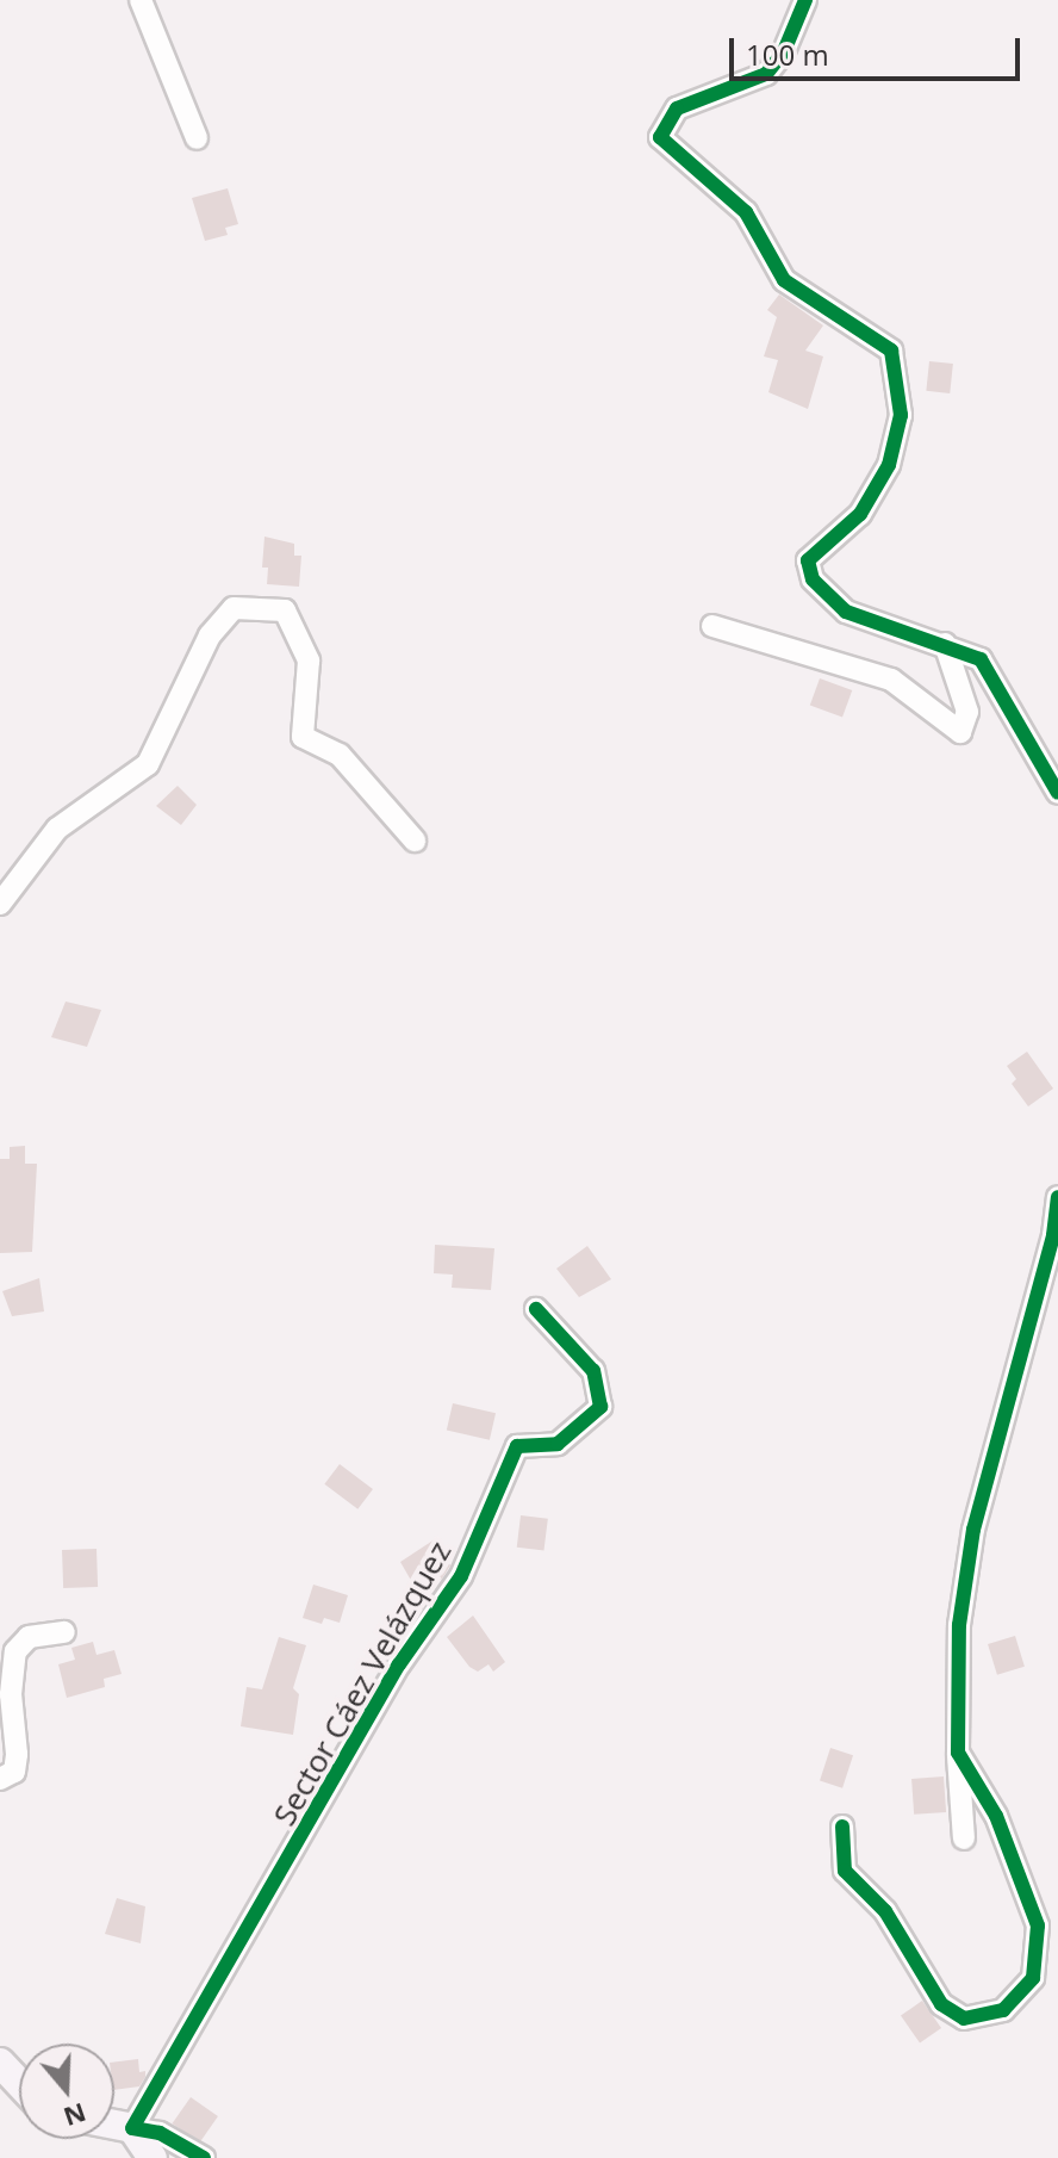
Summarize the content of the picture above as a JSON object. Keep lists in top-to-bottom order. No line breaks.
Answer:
{"streets":{"street":["Sector Cáez Velázquez"]},"scale_bar":"100 m","north":"bottom"}
